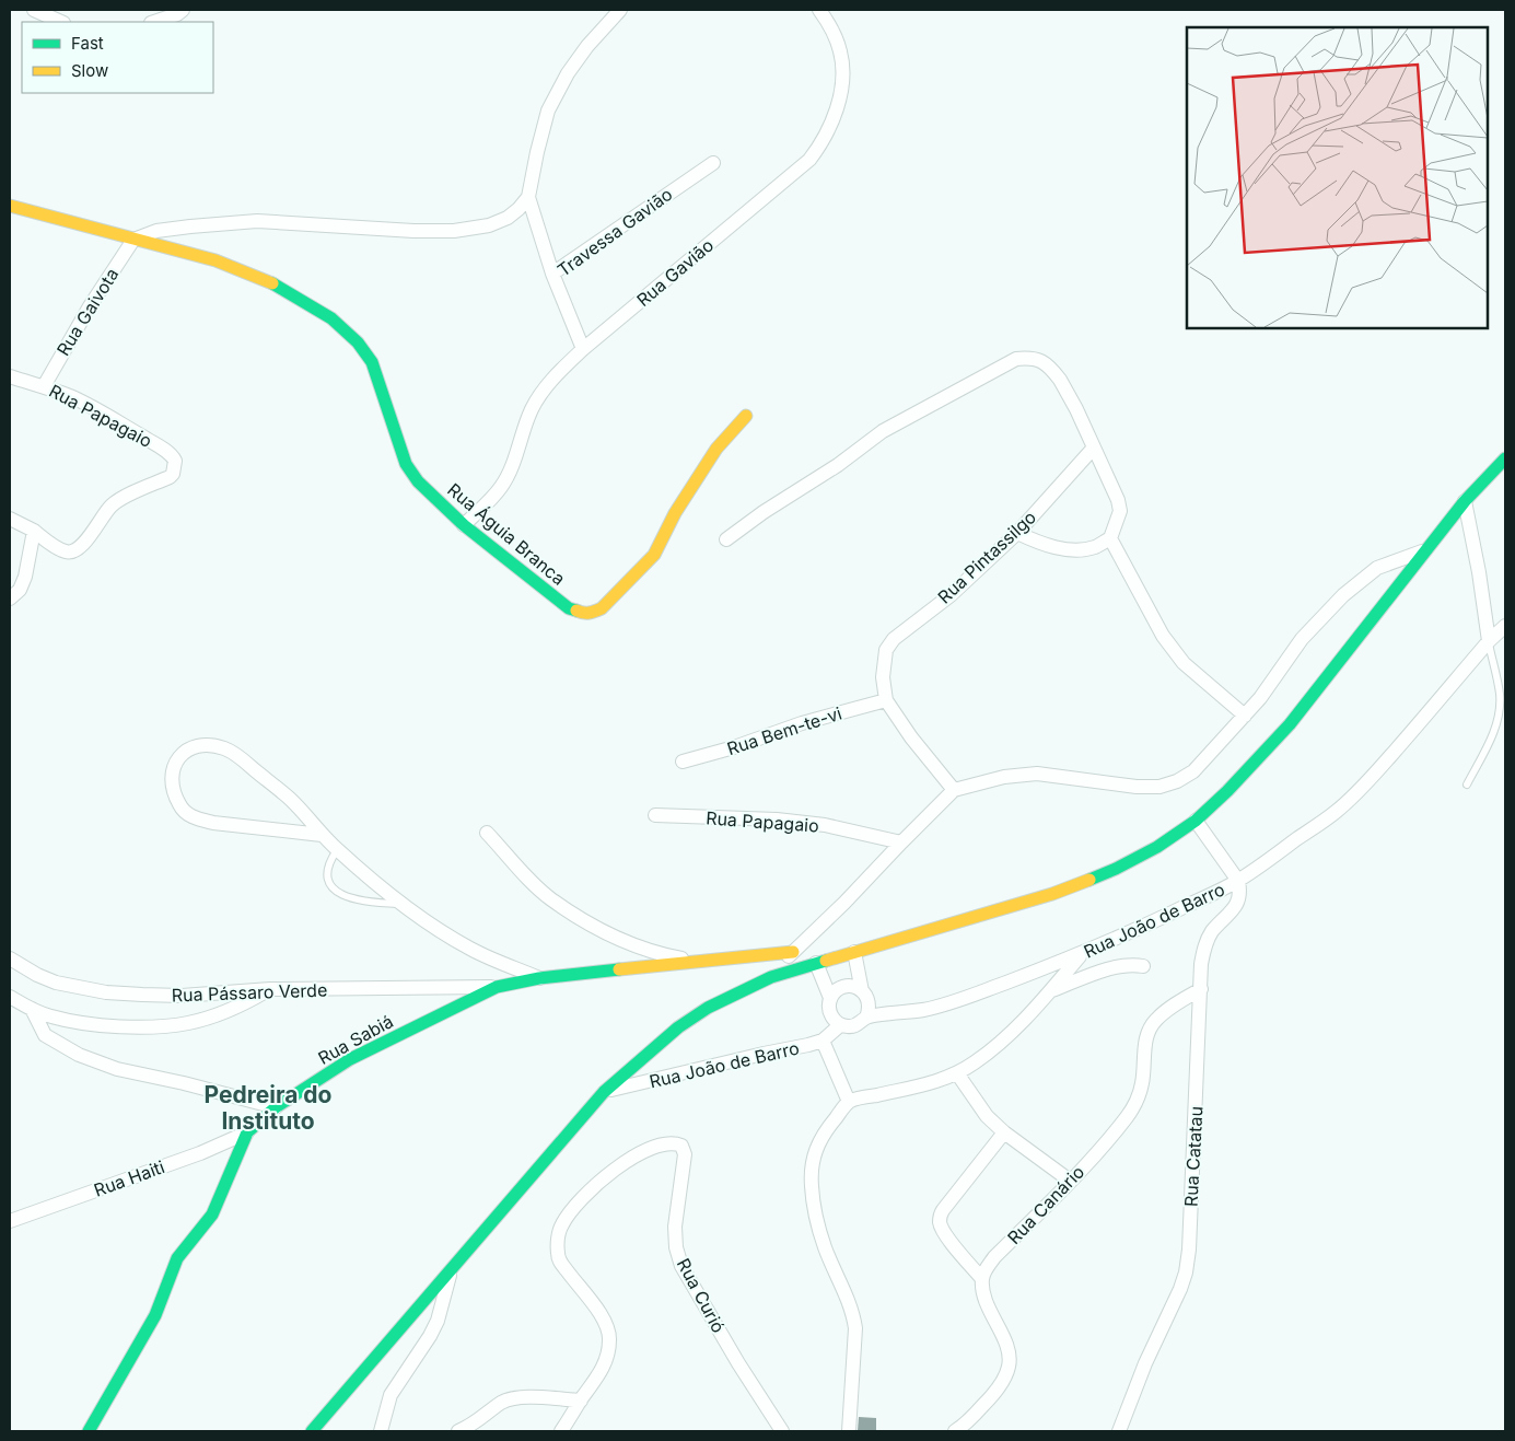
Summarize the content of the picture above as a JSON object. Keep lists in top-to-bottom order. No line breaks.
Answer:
{"streets":{"street":["Travessa Gavião","Rua Gavião","Rua Gaivota","Rua Papagaio","Rua Águia Branca","Rua Pintassilgo","Rua Bem-te-vi","Rua João de Barro","Rua Pássaro Verde","Rua Sabiá","Rua Catatau","Rua Haiti","Rua Canário","Rua Curió"]},"crossings":[["Travessa Gavião","Rua Gavião"],["Rua Gavião","Rua Águia Branca"],["Rua Gaivota","Rua Papagaio"],["Rua Gaivota","Rua Águia Branca"],["Rua Pintassilgo","Rua Bem-te-vi"],["Rua João de Barro","Rua Catatau"],["Rua Pássaro Verde","Rua Sabiá"],["Rua Sabiá","Rua Haiti"],["Rua Catatau","Rua Canário"]],"districts":["Pedreira do Instituto"],"legend":["Fast","Slow"]}
